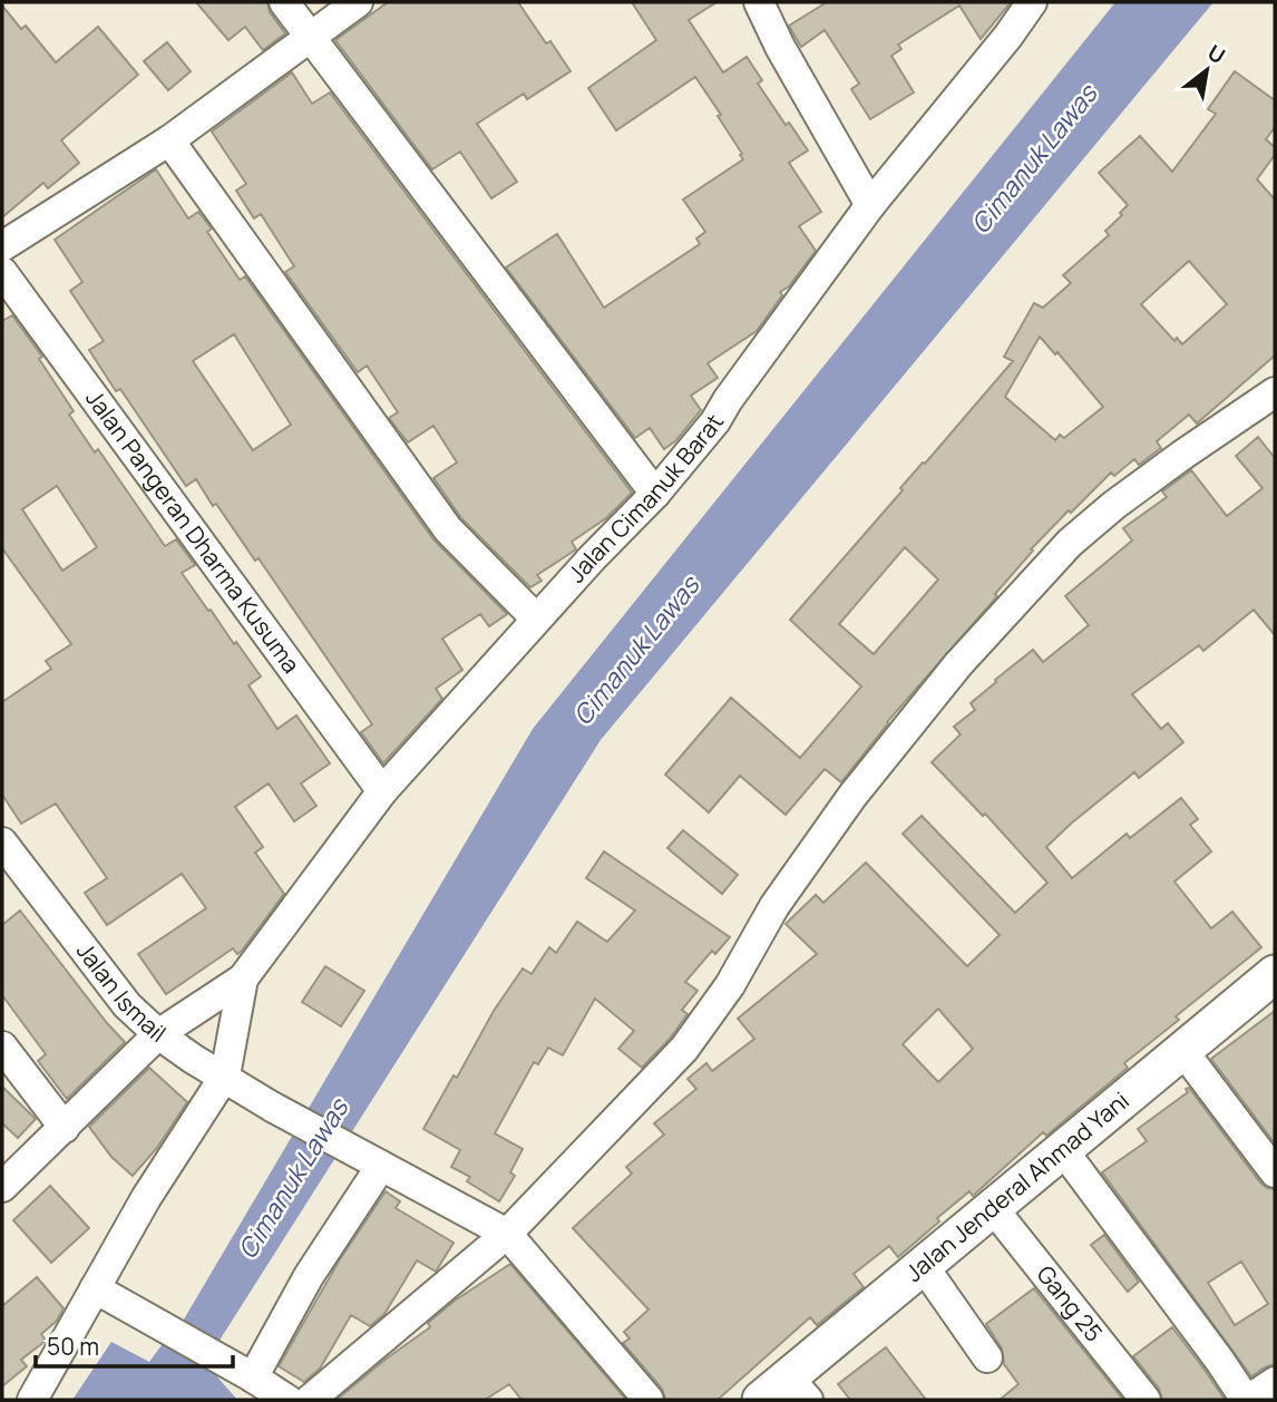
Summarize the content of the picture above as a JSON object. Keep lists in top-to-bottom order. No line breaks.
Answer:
{"streets":{"main road":["Jalan Jenderal Ahmad Yani"],"street":["Jalan Cimanuk Barat","Jalan Pangeran Dharma Kusuma","Jalan Ismail","Gang 25"]},"crossings":[["Jalan Cimanuk Barat","Jalan Pangeran Dharma Kusuma"],["Jalan Jenderal Ahmad Yani","Gang 25"]],"water":["Cimanuk Lawas"],"scale_bar":"50 m","north":"top right"}
